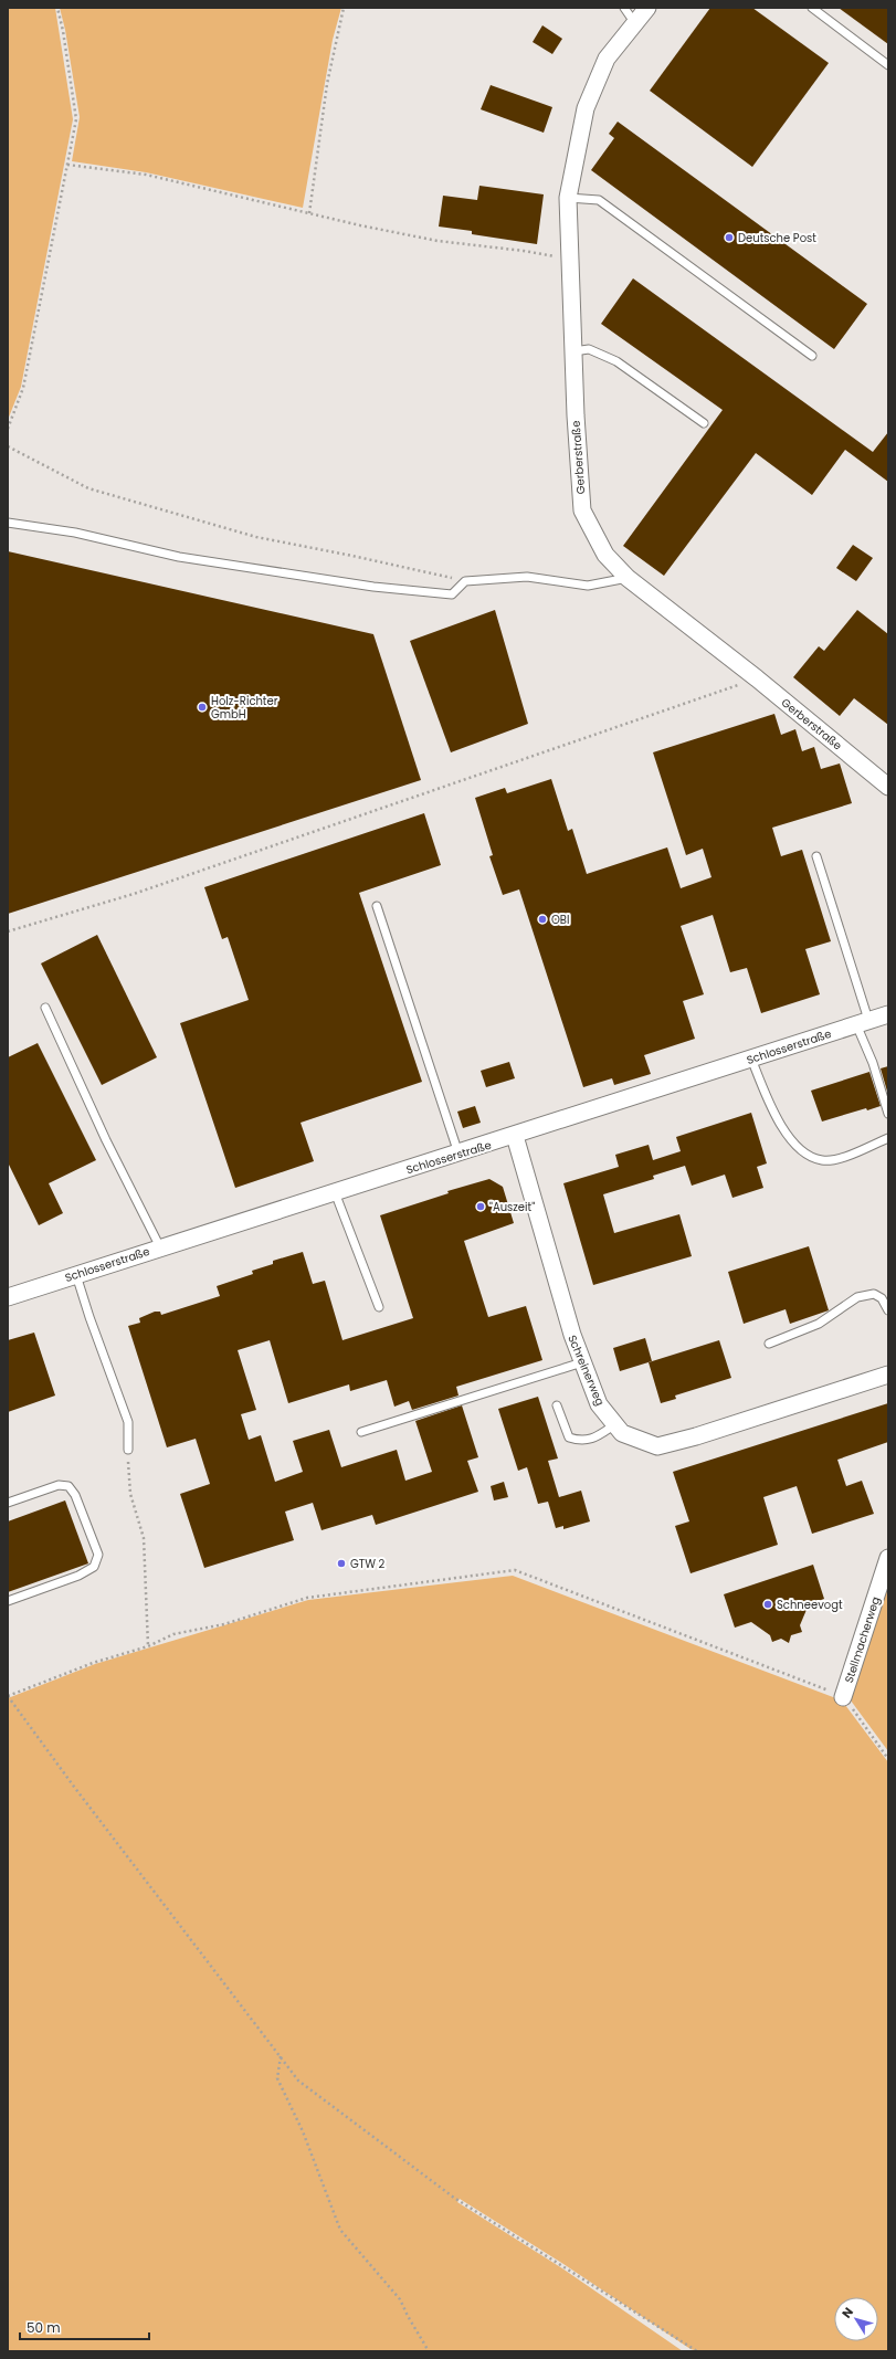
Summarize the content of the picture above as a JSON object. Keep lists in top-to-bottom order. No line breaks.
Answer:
{"streets":{"street":["Gerberstraße","Schlosserstraße","Schreinerweg","Stellmacherweg"]},"crossings":[["Schlosserstraße","Schreinerweg"]],"places":["Deutsche Post","Holz-Richter GmbH","OBI","\"Auszeit\"","GTW 2","Schneevogt"],"scale_bar":"50 m","north":"top left"}
